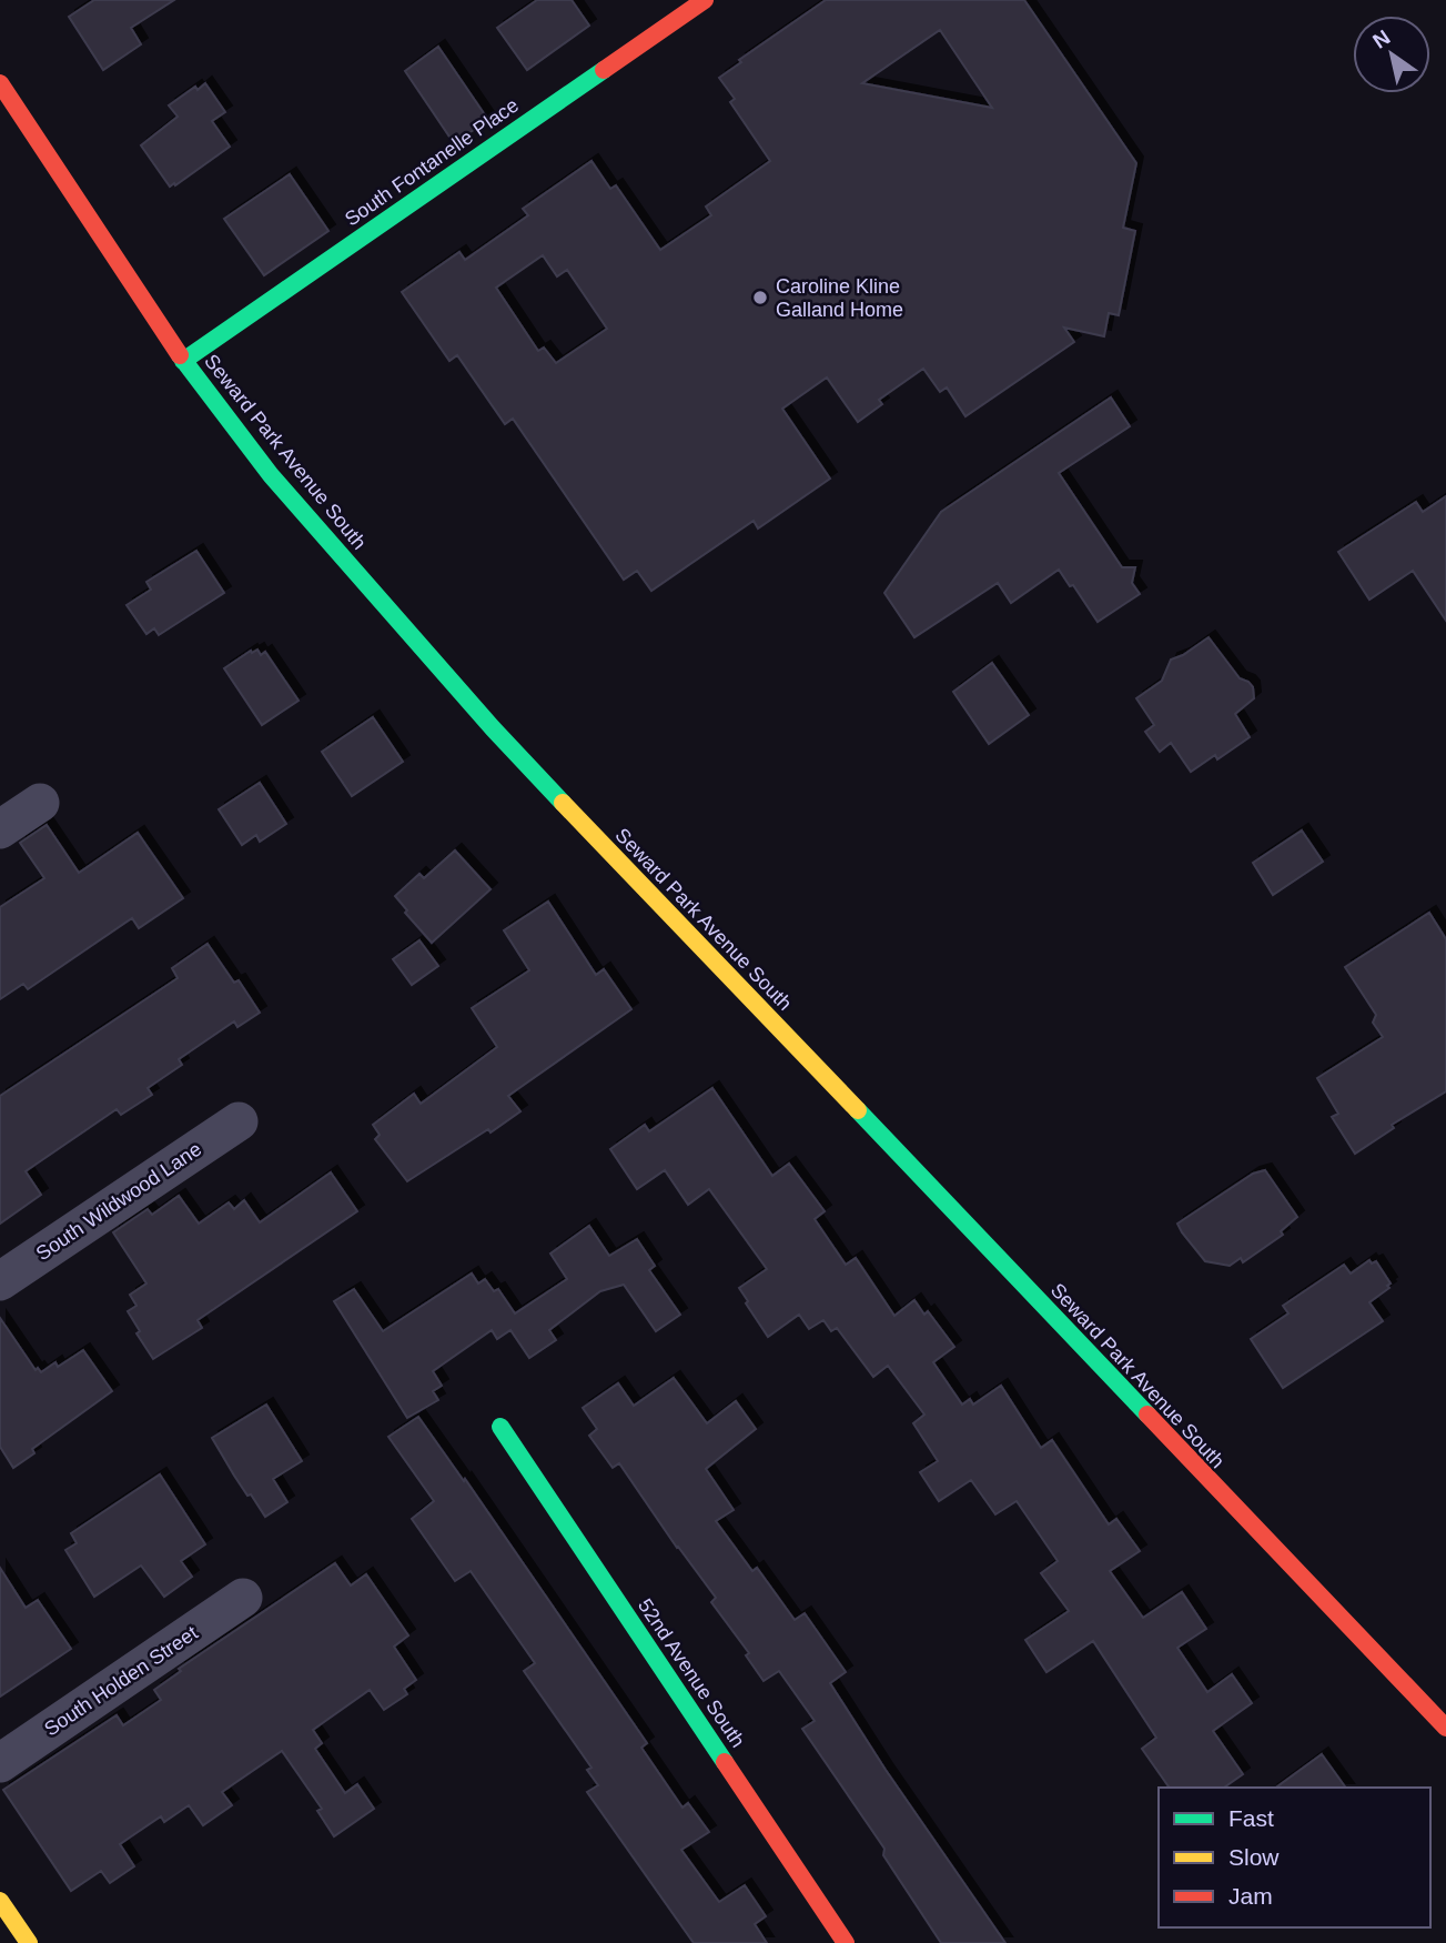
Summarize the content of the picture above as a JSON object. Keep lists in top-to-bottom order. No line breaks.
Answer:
{"streets":{"main road":["South Fontanelle Place","Seward Park Avenue South","52nd Avenue South"],"street":["South Wildwood Lane","South Holden Street"]},"crossings":[["South Fontanelle Place","Seward Park Avenue South"]],"places":["Caroline Kline Galland Home"],"legend":["Fast","Slow","Jam"],"north":"top left"}
